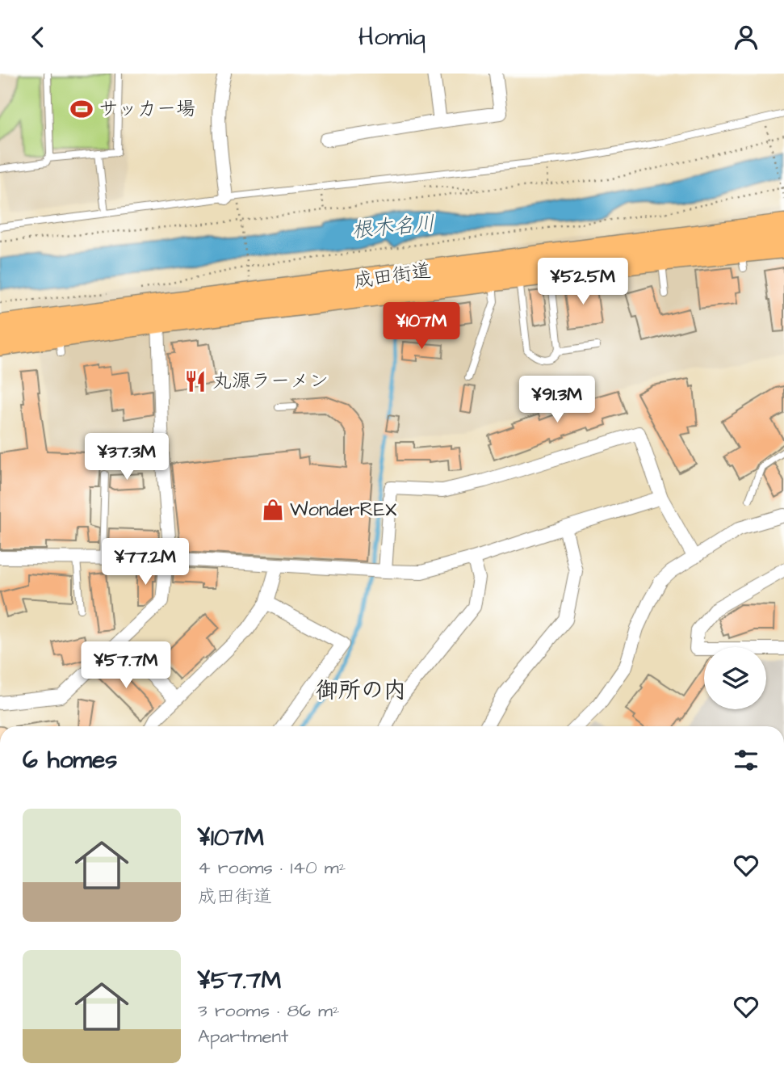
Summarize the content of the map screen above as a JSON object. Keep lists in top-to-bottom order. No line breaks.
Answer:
{"streets":{"highway":["成田街道"]},"districts":["御所の内"],"water":["根木名川"],"places":{"sports":["サッカー場"],"restaurant":["丸源ラーメン"],"shop":["WonderREX"]},"page":{"header":"Homiq","price":["¥52.5M","¥107M","¥91.3M","¥37.3M","¥77.2M","¥57.7M"],"heading":"6 homes","list":[{"name":"¥107M","note":"4 rooms · 140 m² · 成田街道"},{"name":"¥57.7M","note":"3 rooms · 86 m² · Apartment"}]}}
